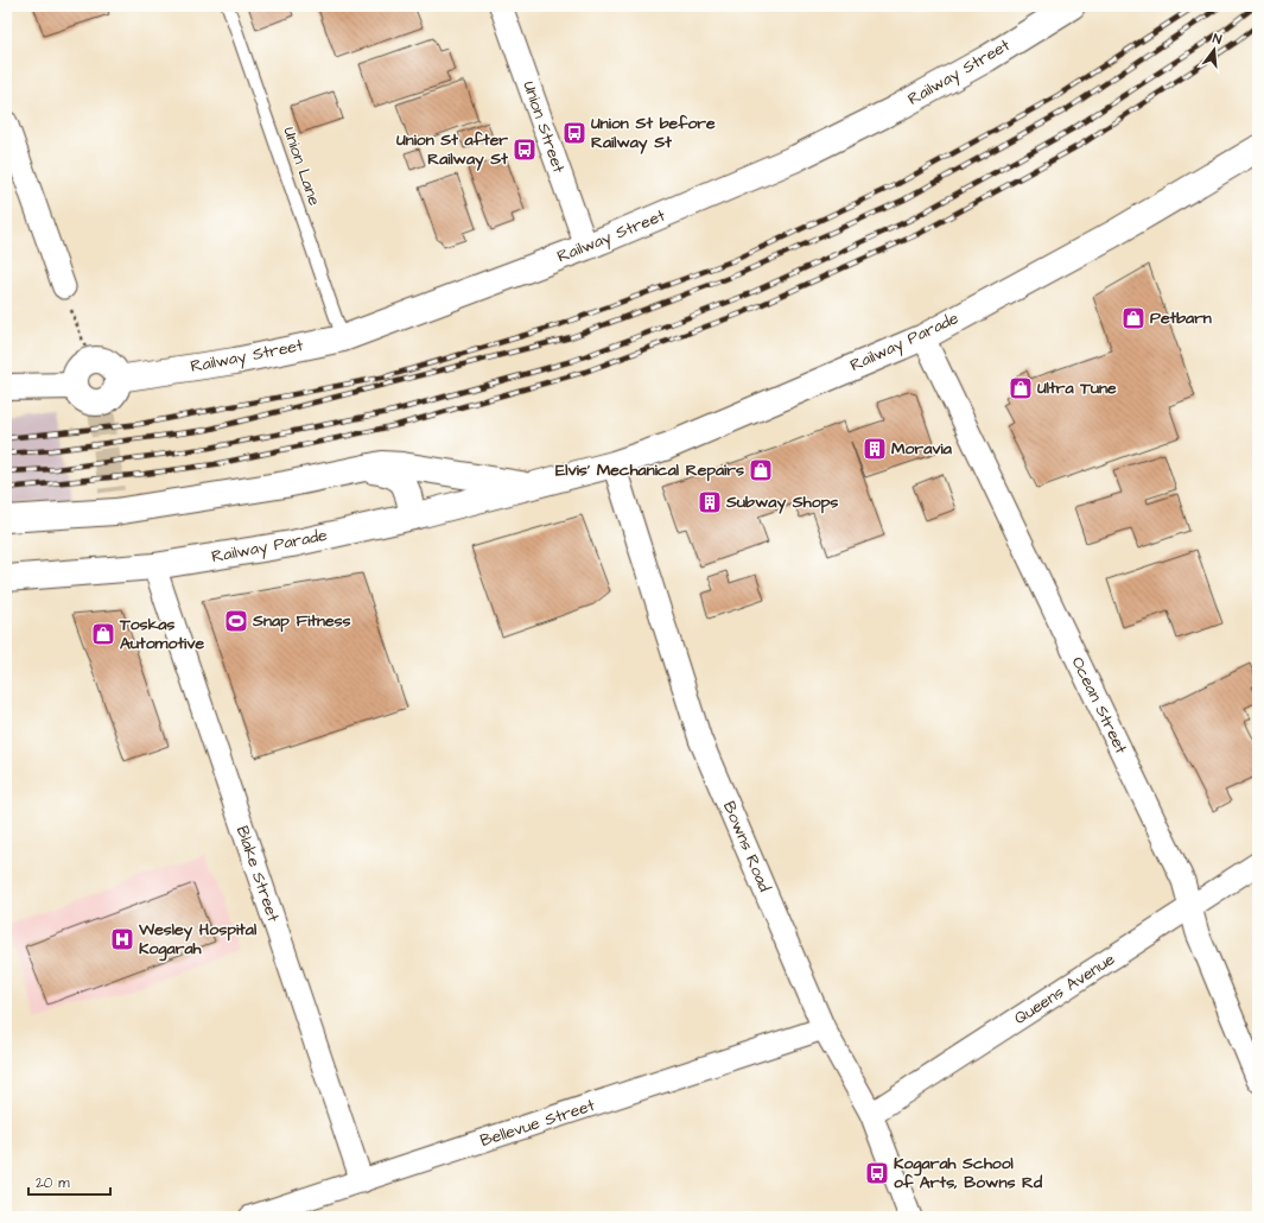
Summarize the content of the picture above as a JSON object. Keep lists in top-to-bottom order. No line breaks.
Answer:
{"streets":{"main road":["Railway Street","Railway Parade"],"street":["Union Street","Ocean Street","Bowns Road","Blake Street","Queens Avenue","Bellevue Street"],"lane":["Union Lane"]},"crossings":[["Railway Street","Union Street"],["Railway Street","Union Lane"],["Railway Parade","Ocean Street"],["Railway Parade","Bowns Road"],["Railway Parade","Blake Street"],["Ocean Street","Queens Avenue"],["Bowns Road","Queens Avenue"],["Bowns Road","Bellevue Street"],["Blake Street","Bellevue Street"]],"places":{"bus stop":["Union St before Railway St","Union St after Railway St","Kogarah School of Arts, Bowns Rd"],"shop":["Petbarn","Ultra Tune","Elvis' Mechanical Repairs","Toskas Automotive"],"building":["Moravia","Subway Shops"],"sports":["Snap Fitness"],"hospital":["Wesley Hospital Kogarah"]},"scale_bar":"20 m","north":"top"}
